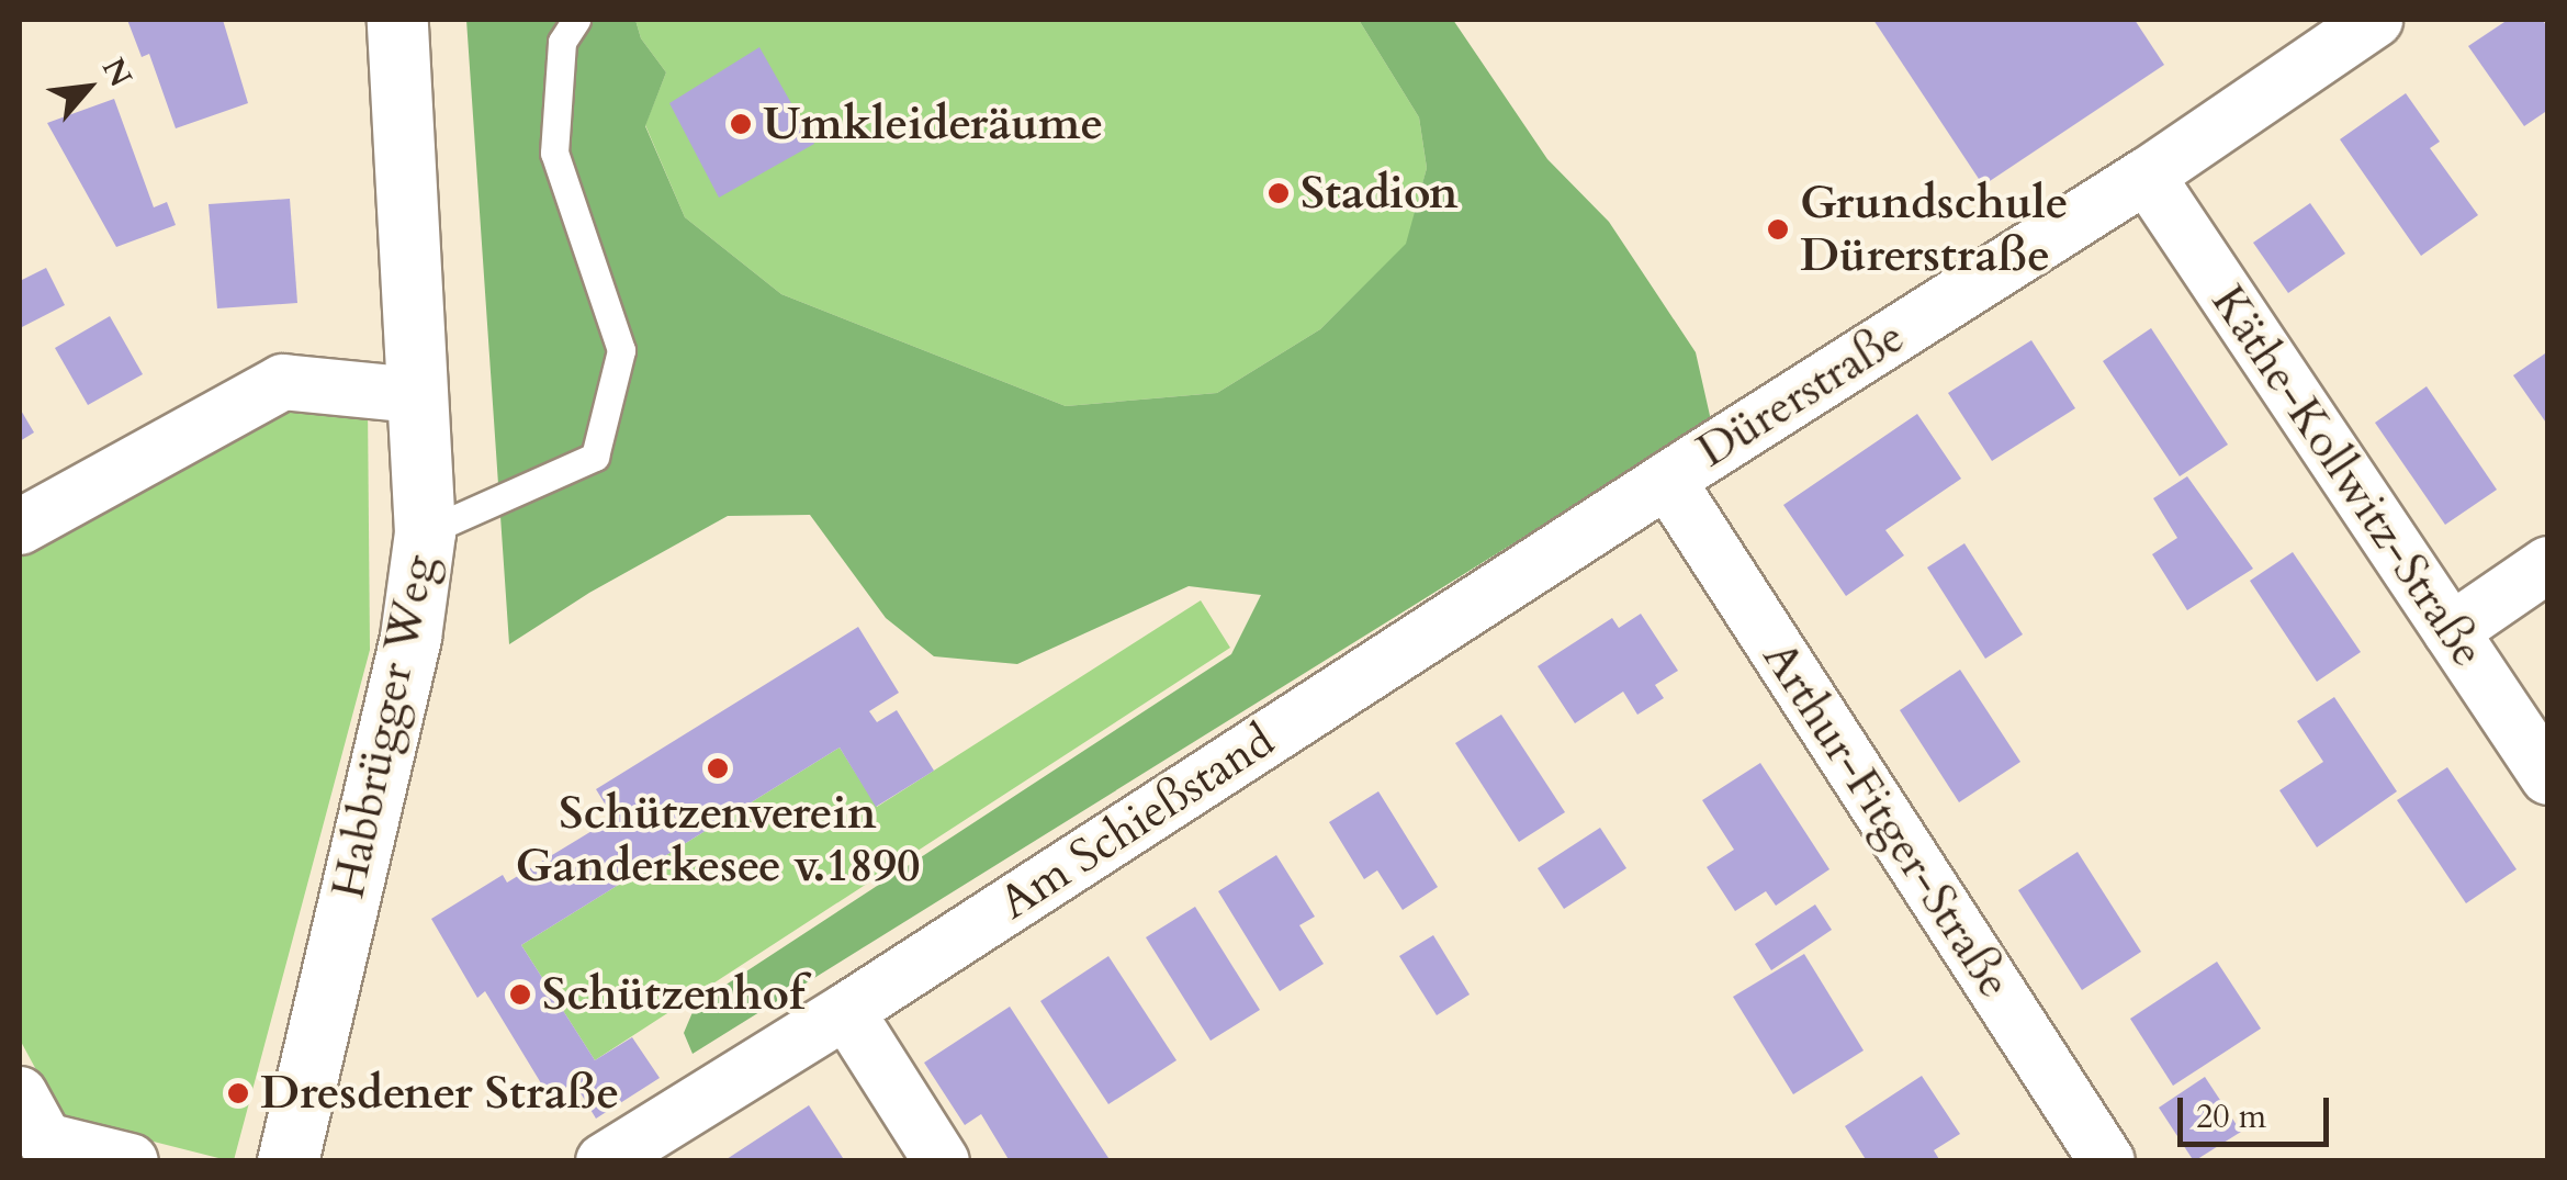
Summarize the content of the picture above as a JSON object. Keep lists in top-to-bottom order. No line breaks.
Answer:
{"streets":{"street":["Dürerstraße","Käthe-Kollwitz-Straße","Habbrügger Weg","Arthur-Fitger-Straße","Am Schießstand"]},"crossings":[["Dürerstraße","Käthe-Kollwitz-Straße"],["Dürerstraße","Arthur-Fitger-Straße"],["Dürerstraße","Am Schießstand"],["Arthur-Fitger-Straße","Am Schießstand"]],"places":["Umkleideräume","Stadion","Grundschule Dürerstraße","Schützenverein Ganderkesee v.1890","Schützenhof","Dresdener Straße"],"scale_bar":"20 m","north":"top right"}
